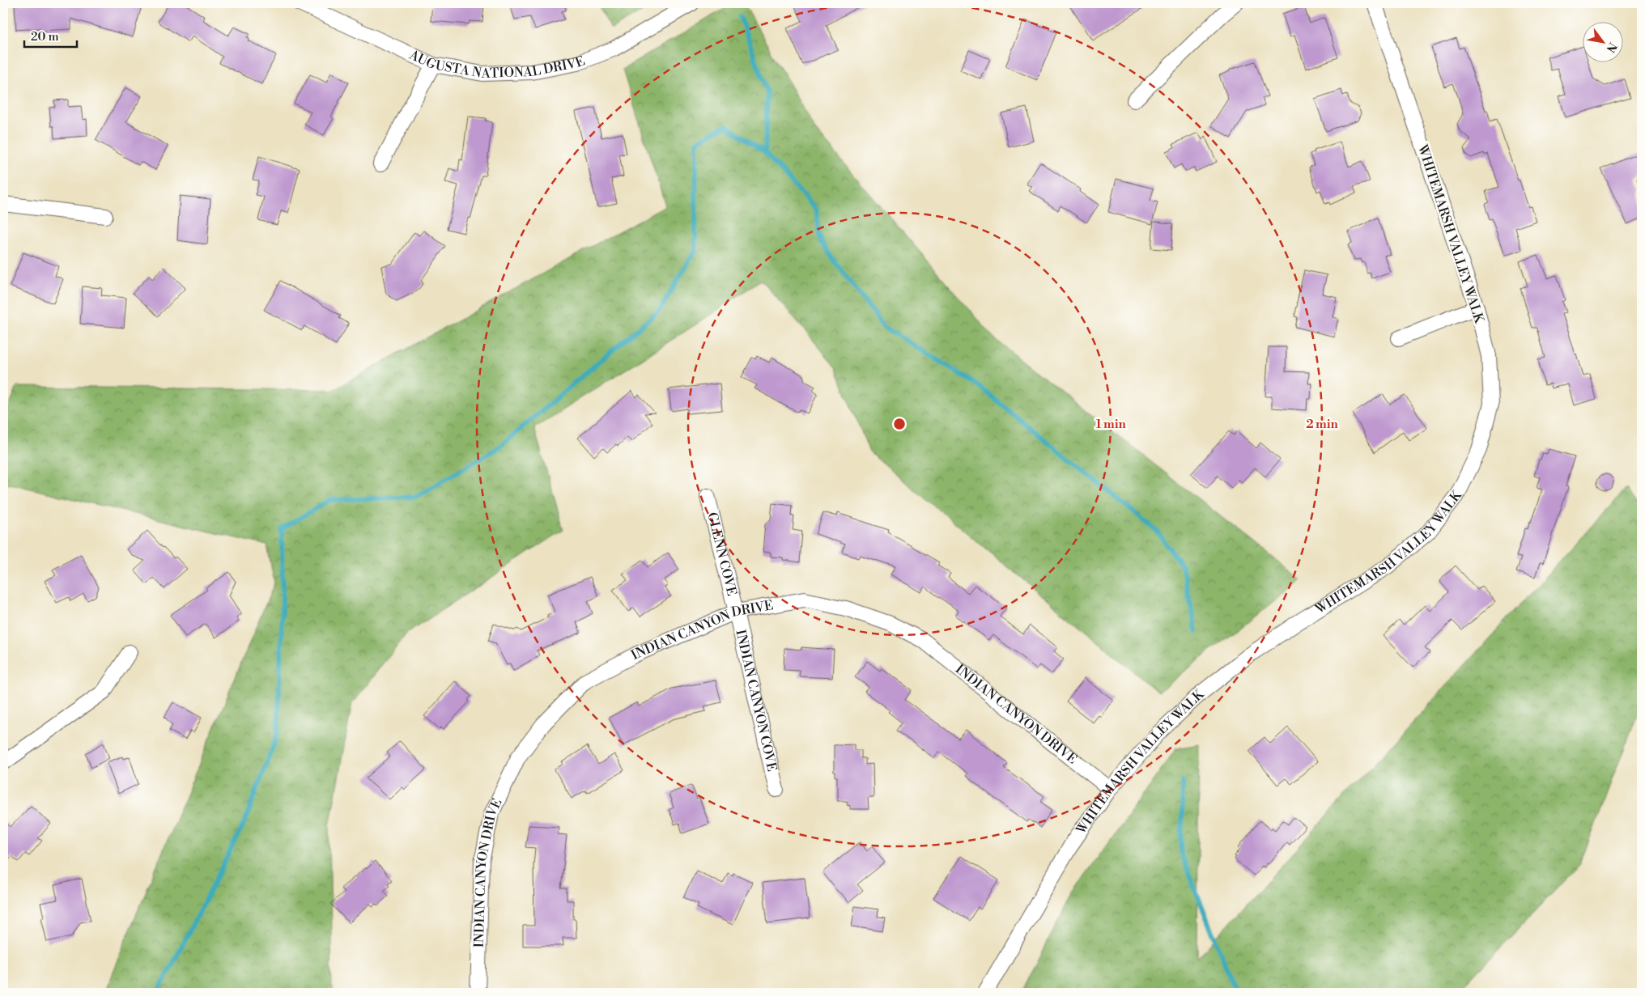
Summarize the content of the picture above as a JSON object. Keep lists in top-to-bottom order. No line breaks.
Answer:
{"streets":{"street":["AUGUSTA NATIONAL DRIVE","WHITEMARSH VALLEY WALK","GLENN COVE","INDIAN CANYON DRIVE","INDIAN CANYON COVE"]},"crossings":[["WHITEMARSH VALLEY WALK","INDIAN CANYON DRIVE"],["GLENN COVE","INDIAN CANYON DRIVE"],["GLENN COVE","INDIAN CANYON COVE"],["INDIAN CANYON DRIVE","INDIAN CANYON COVE"]],"scale_bar":"20 m","north":"bottom right","rings":["1 min","2 min"]}
